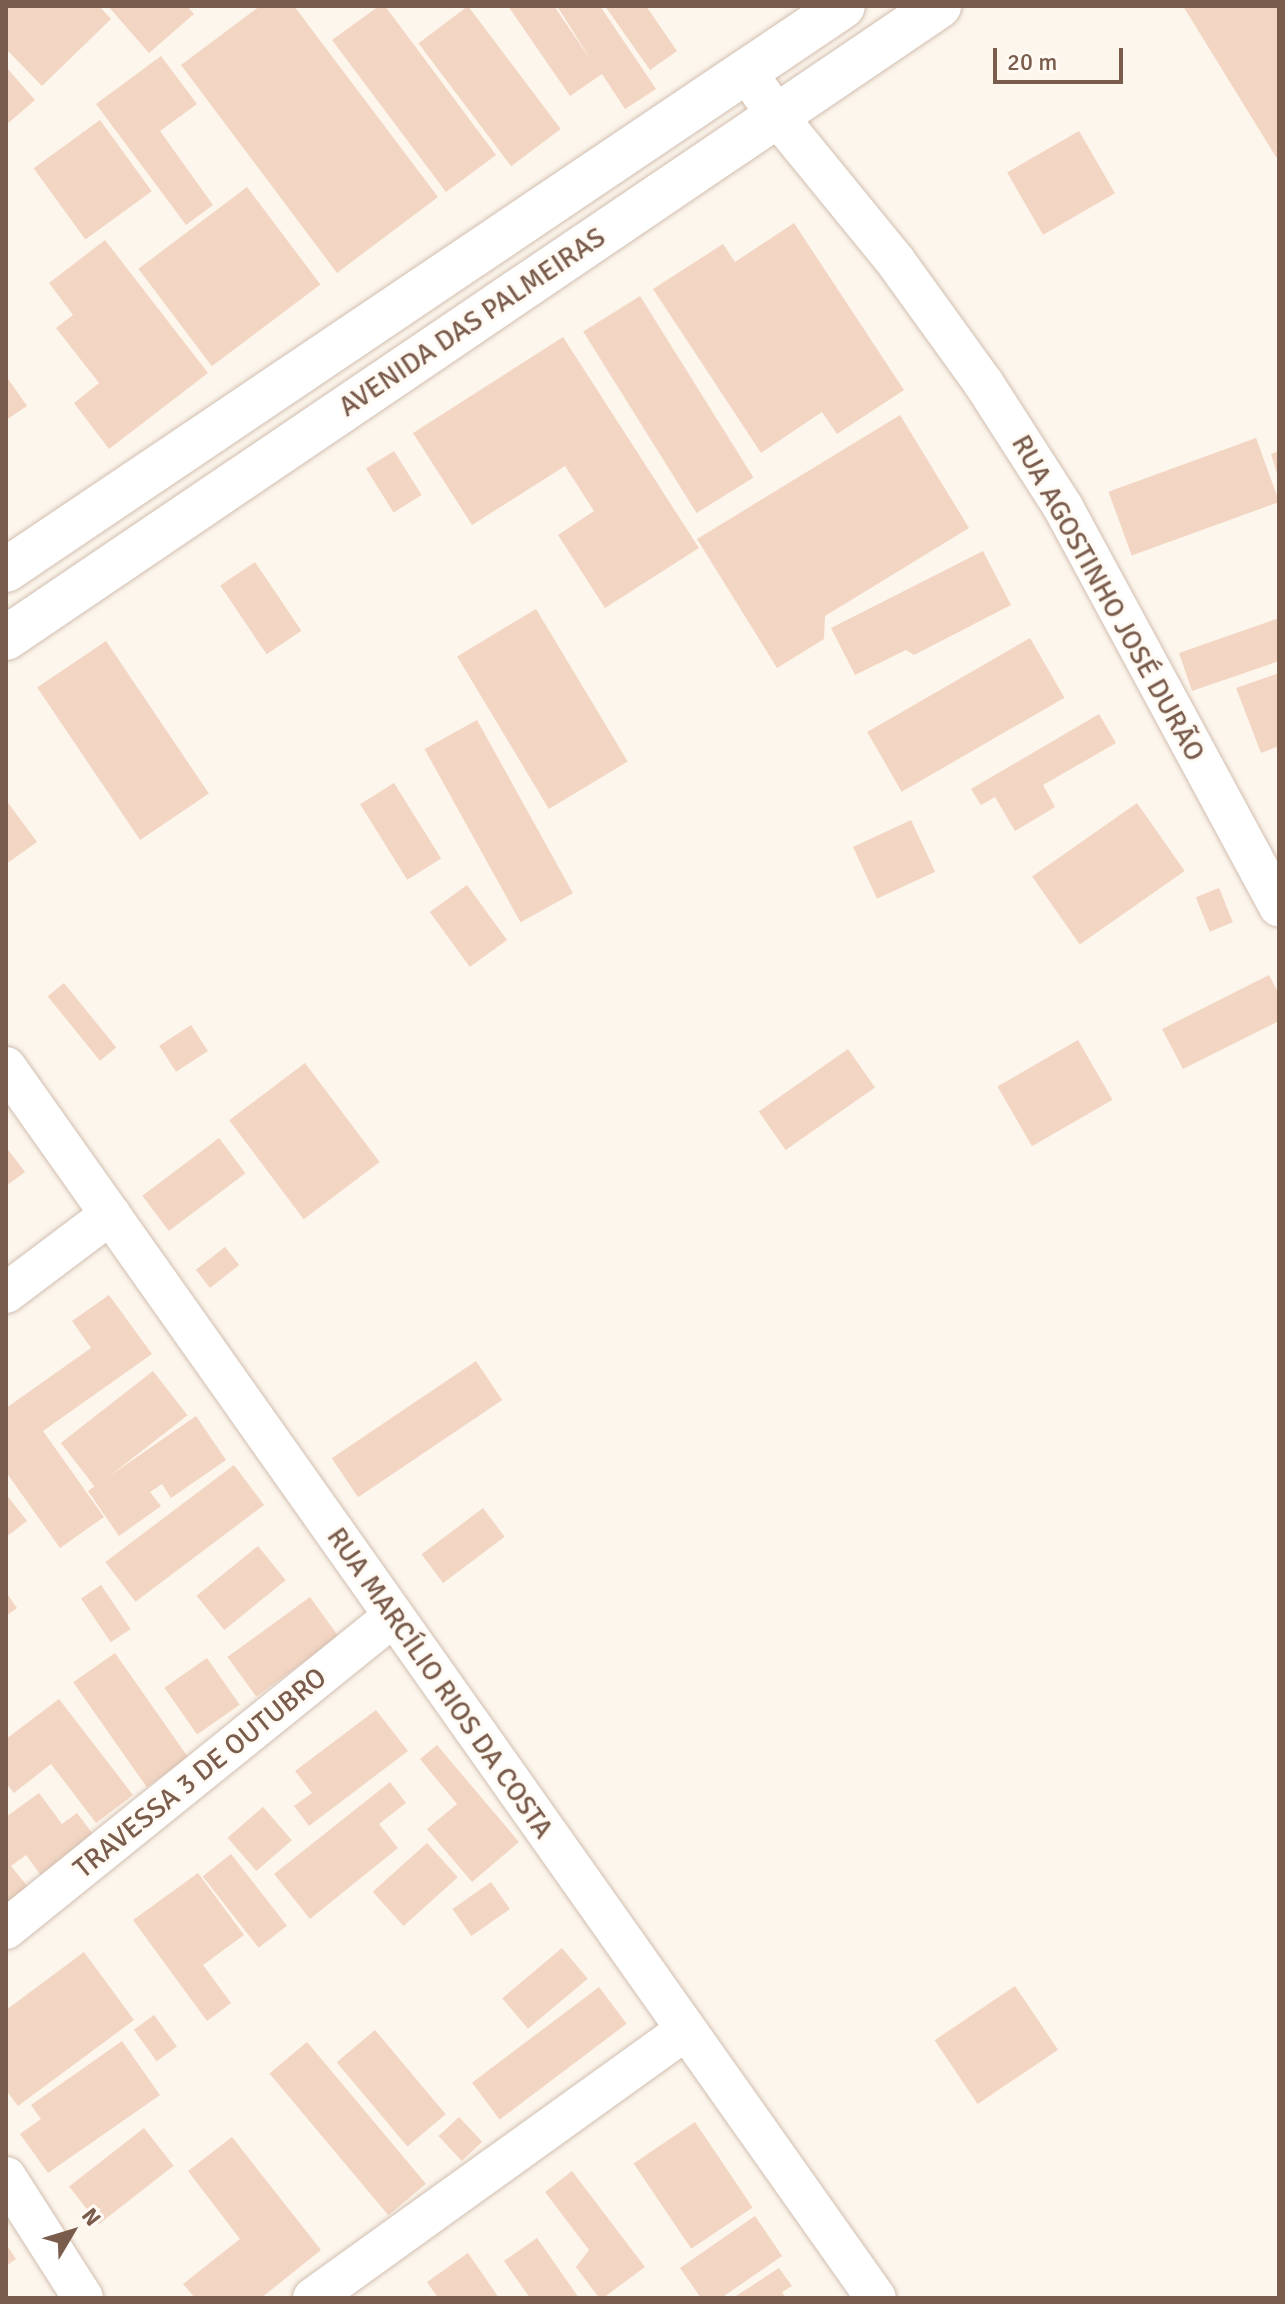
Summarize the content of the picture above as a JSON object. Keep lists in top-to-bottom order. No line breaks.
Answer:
{"streets":{"main road":["AVENIDA DAS PALMEIRAS"],"street":["RUA AGOSTINHO JOSÉ DURÃO","RUA MARCÍLIO RIOS DA COSTA","TRAVESSA 3 DE OUTUBRO"]},"crossings":[["AVENIDA DAS PALMEIRAS","RUA AGOSTINHO JOSÉ DURÃO"],["RUA MARCÍLIO RIOS DA COSTA","TRAVESSA 3 DE OUTUBRO"]],"scale_bar":"20 m","north":"top right"}
